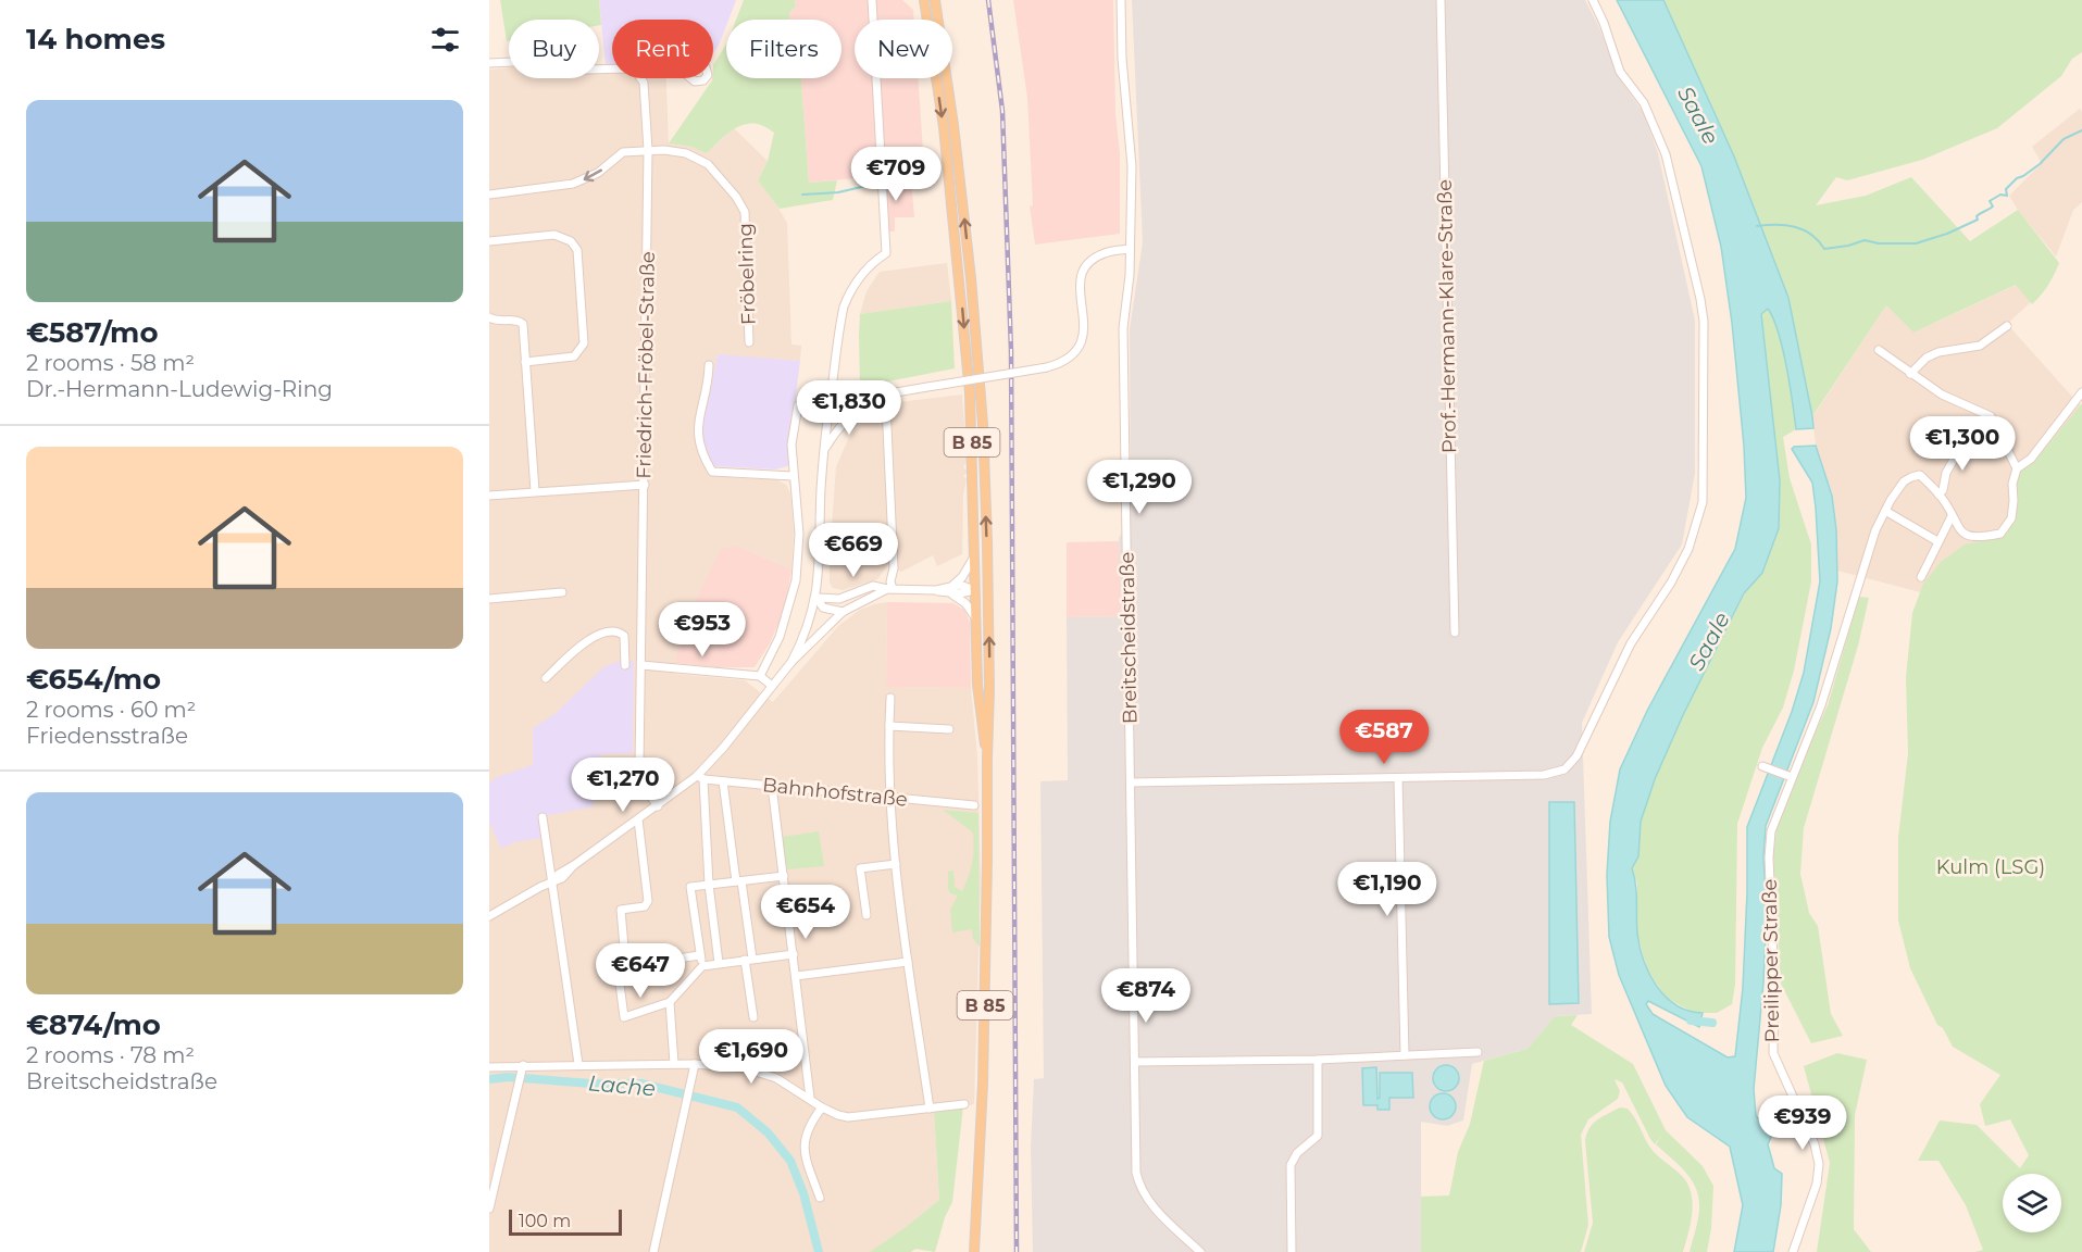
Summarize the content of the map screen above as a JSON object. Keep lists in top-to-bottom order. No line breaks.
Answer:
{"streets":{"main road":["B 85"],"street":["Fröbelring","Prof.-Hermann-Klare-Straße","Friedrich-Fröbel-Straße","Breitscheidstraße","Bahnhofstraße","Preilipper Straße"]},"crossings":[["Fröbelring","Friedrich-Fröbel-Straße"]],"one_way":["Fröbelring"],"water":["Saale","Lache"],"parks":["Kulm (LSG)"],"scale_bar":"100 m","page":{"heading":"14 homes","chip":["Buy","Rent","Filters","New"],"list":[{"name":"€587/mo","note":"2 rooms · 58 m² · Dr.-Hermann-Ludewig-Ring"},{"name":"€654/mo","note":"2 rooms · 60 m² · Friedensstraße"},{"name":"€874/mo","note":"2 rooms · 78 m² · Breitscheidstraße"}],"price":["€709","€1,830","€1,300","€1,290","€669","€953","€587","€1,270","€1,190","€654","€647","€874","€1,690","€939"],"scale":"100 m"}}
